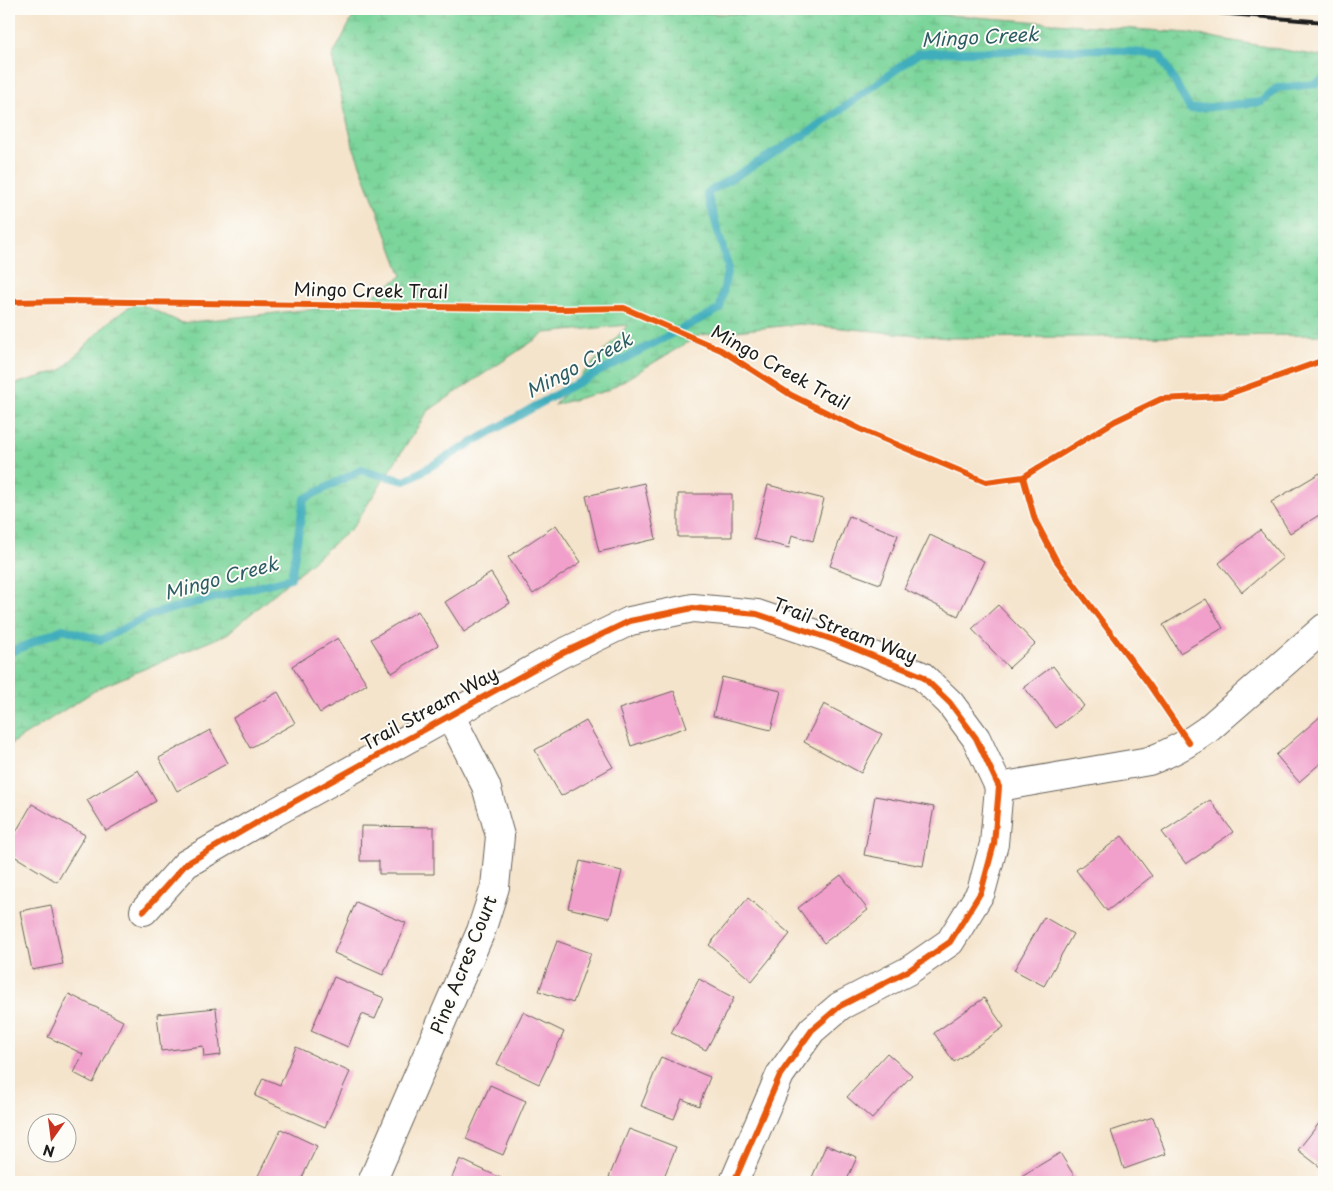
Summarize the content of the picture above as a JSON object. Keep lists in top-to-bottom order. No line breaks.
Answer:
{"streets":{"street":["Trail Stream Way","Pine Acres Court"],"cycle path":["Mingo Creek Trail"]},"crossings":[["Trail Stream Way","Pine Acres Court"]],"water":["Mingo Creek"],"north":"bottom"}
